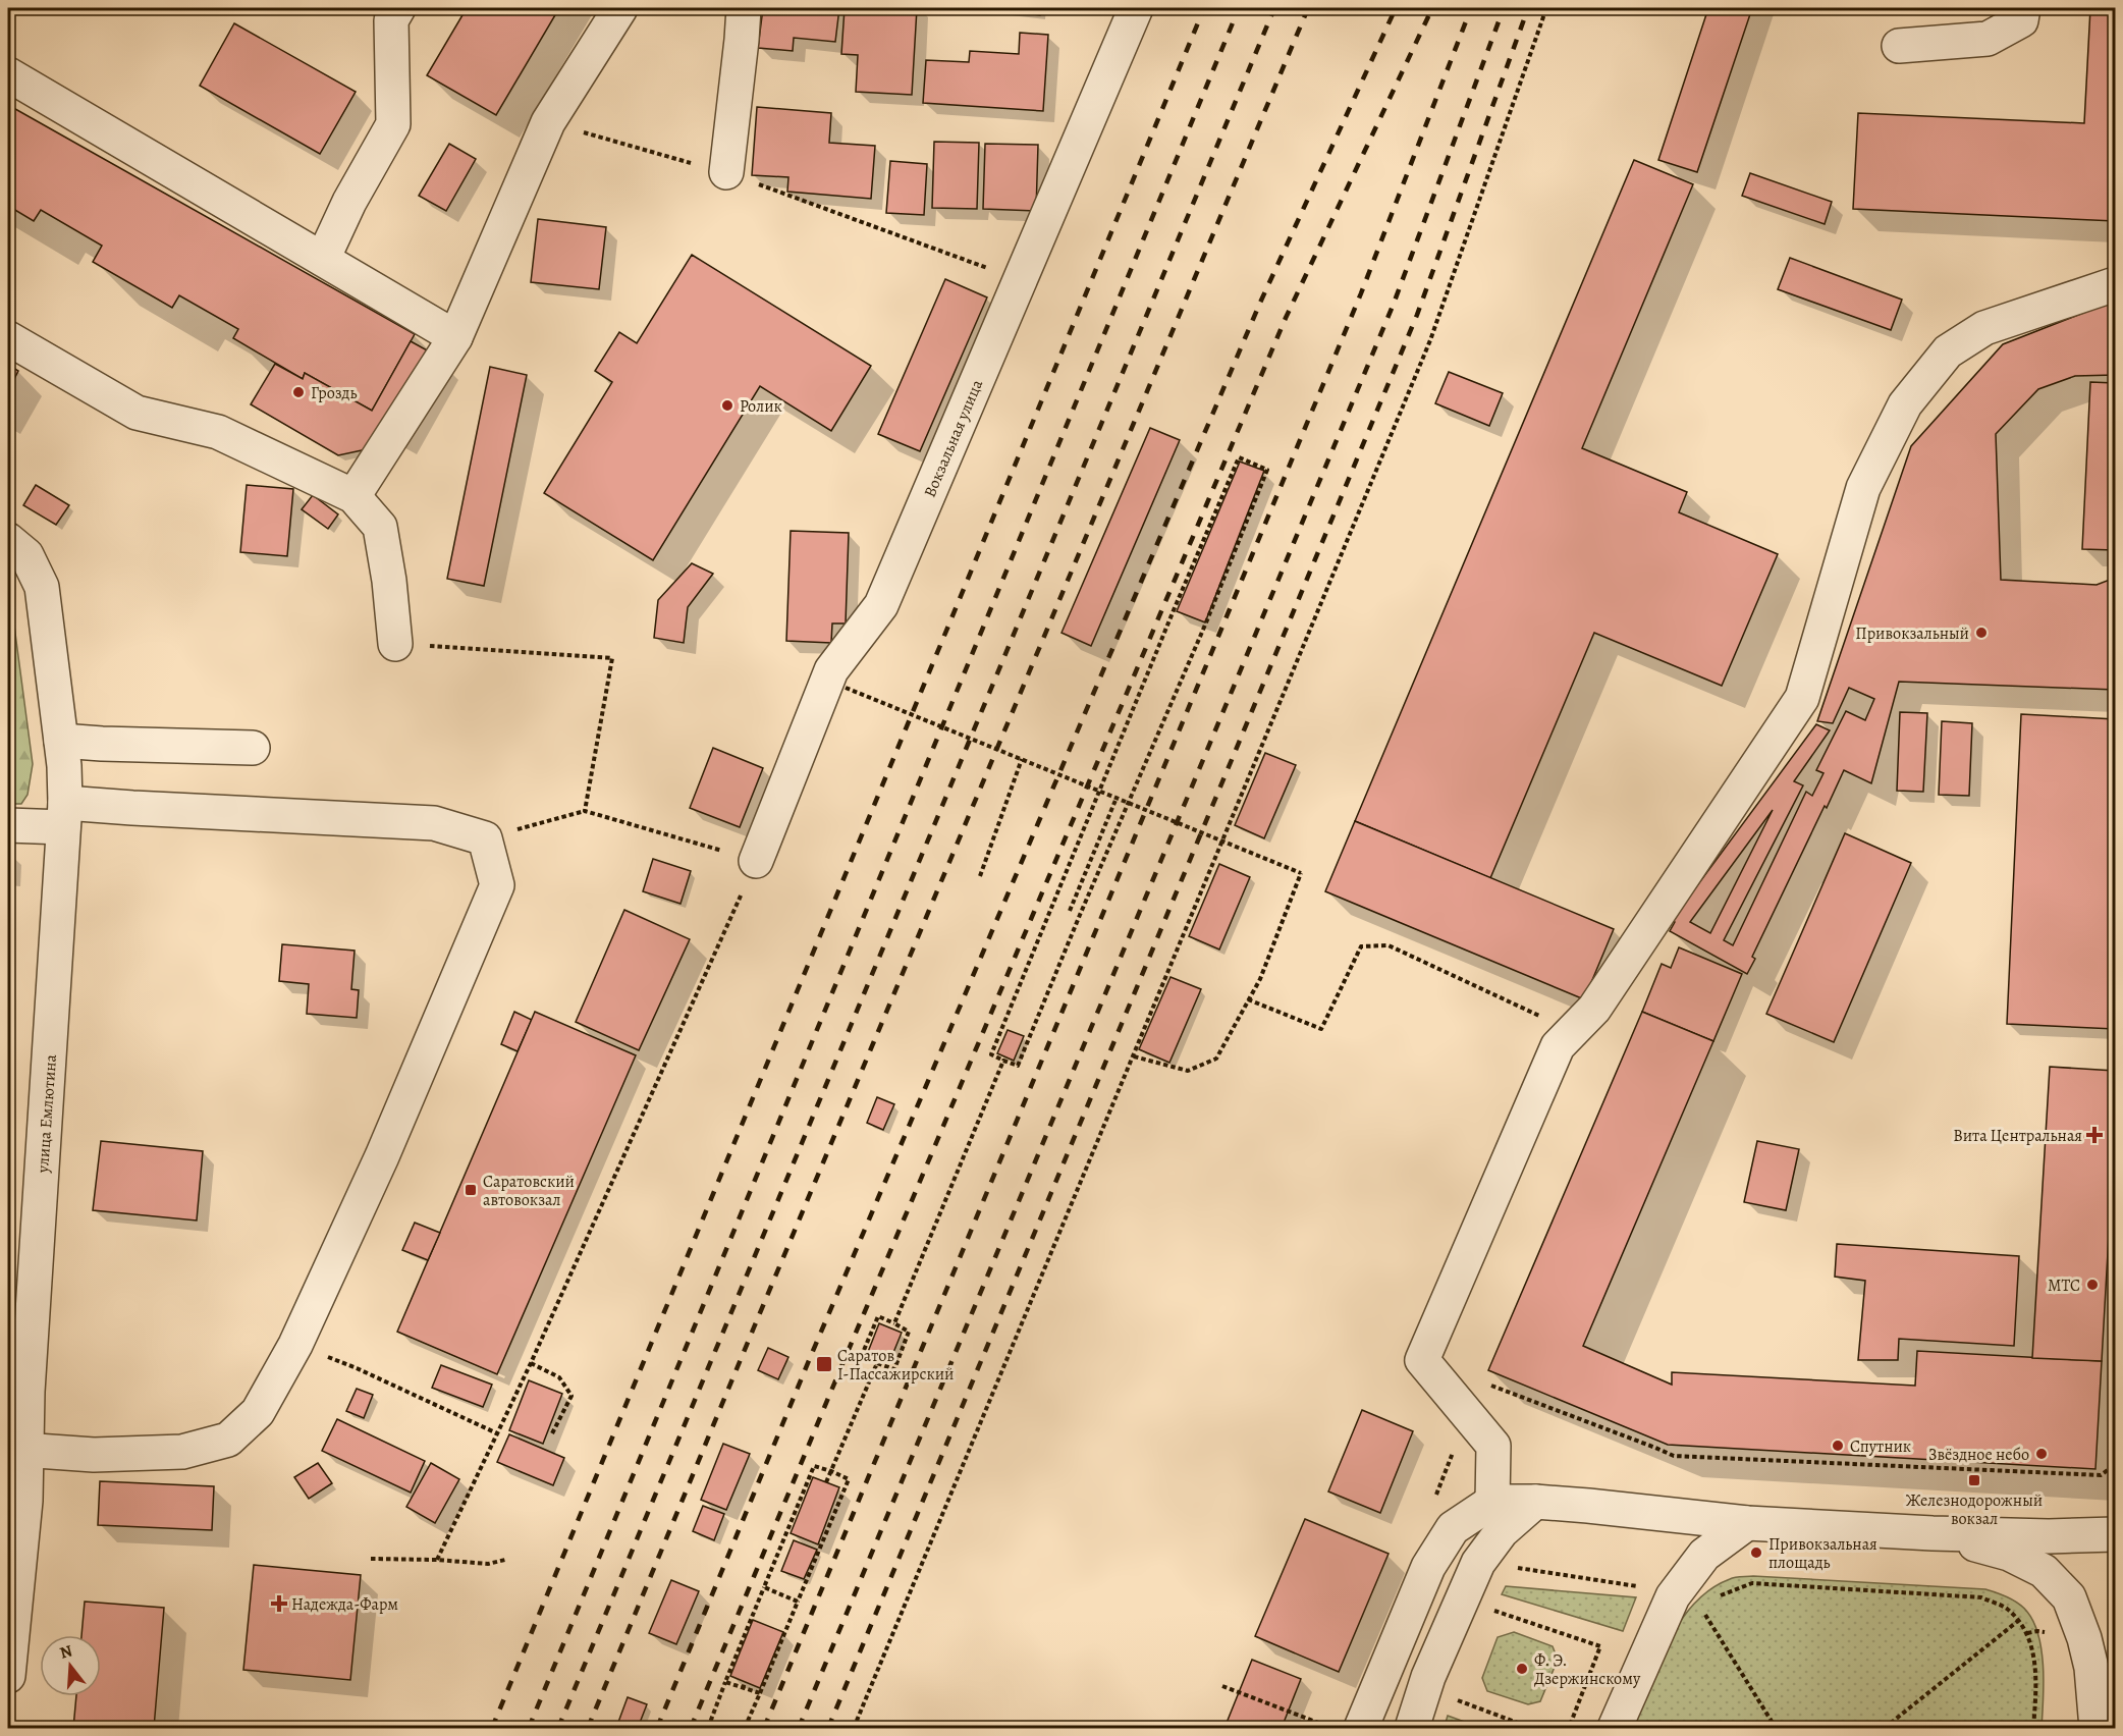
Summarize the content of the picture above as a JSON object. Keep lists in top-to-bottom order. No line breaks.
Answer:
{"streets":{"street":["Вокзальная улица","улица Емлютина"]},"places":{"other":["Гроздь","Ролик","Привокзальный","МТС","Спутник","Звёздное небо","Привокзальная площадь","Ф. Э. Дзержинскому"],"health":["Вита Центральная","Надежда-Фарм"],"transit":["Саратовский автовокзал","Саратов I-Пассажирский","Железнодорожный вокзал"]},"north":"top"}
